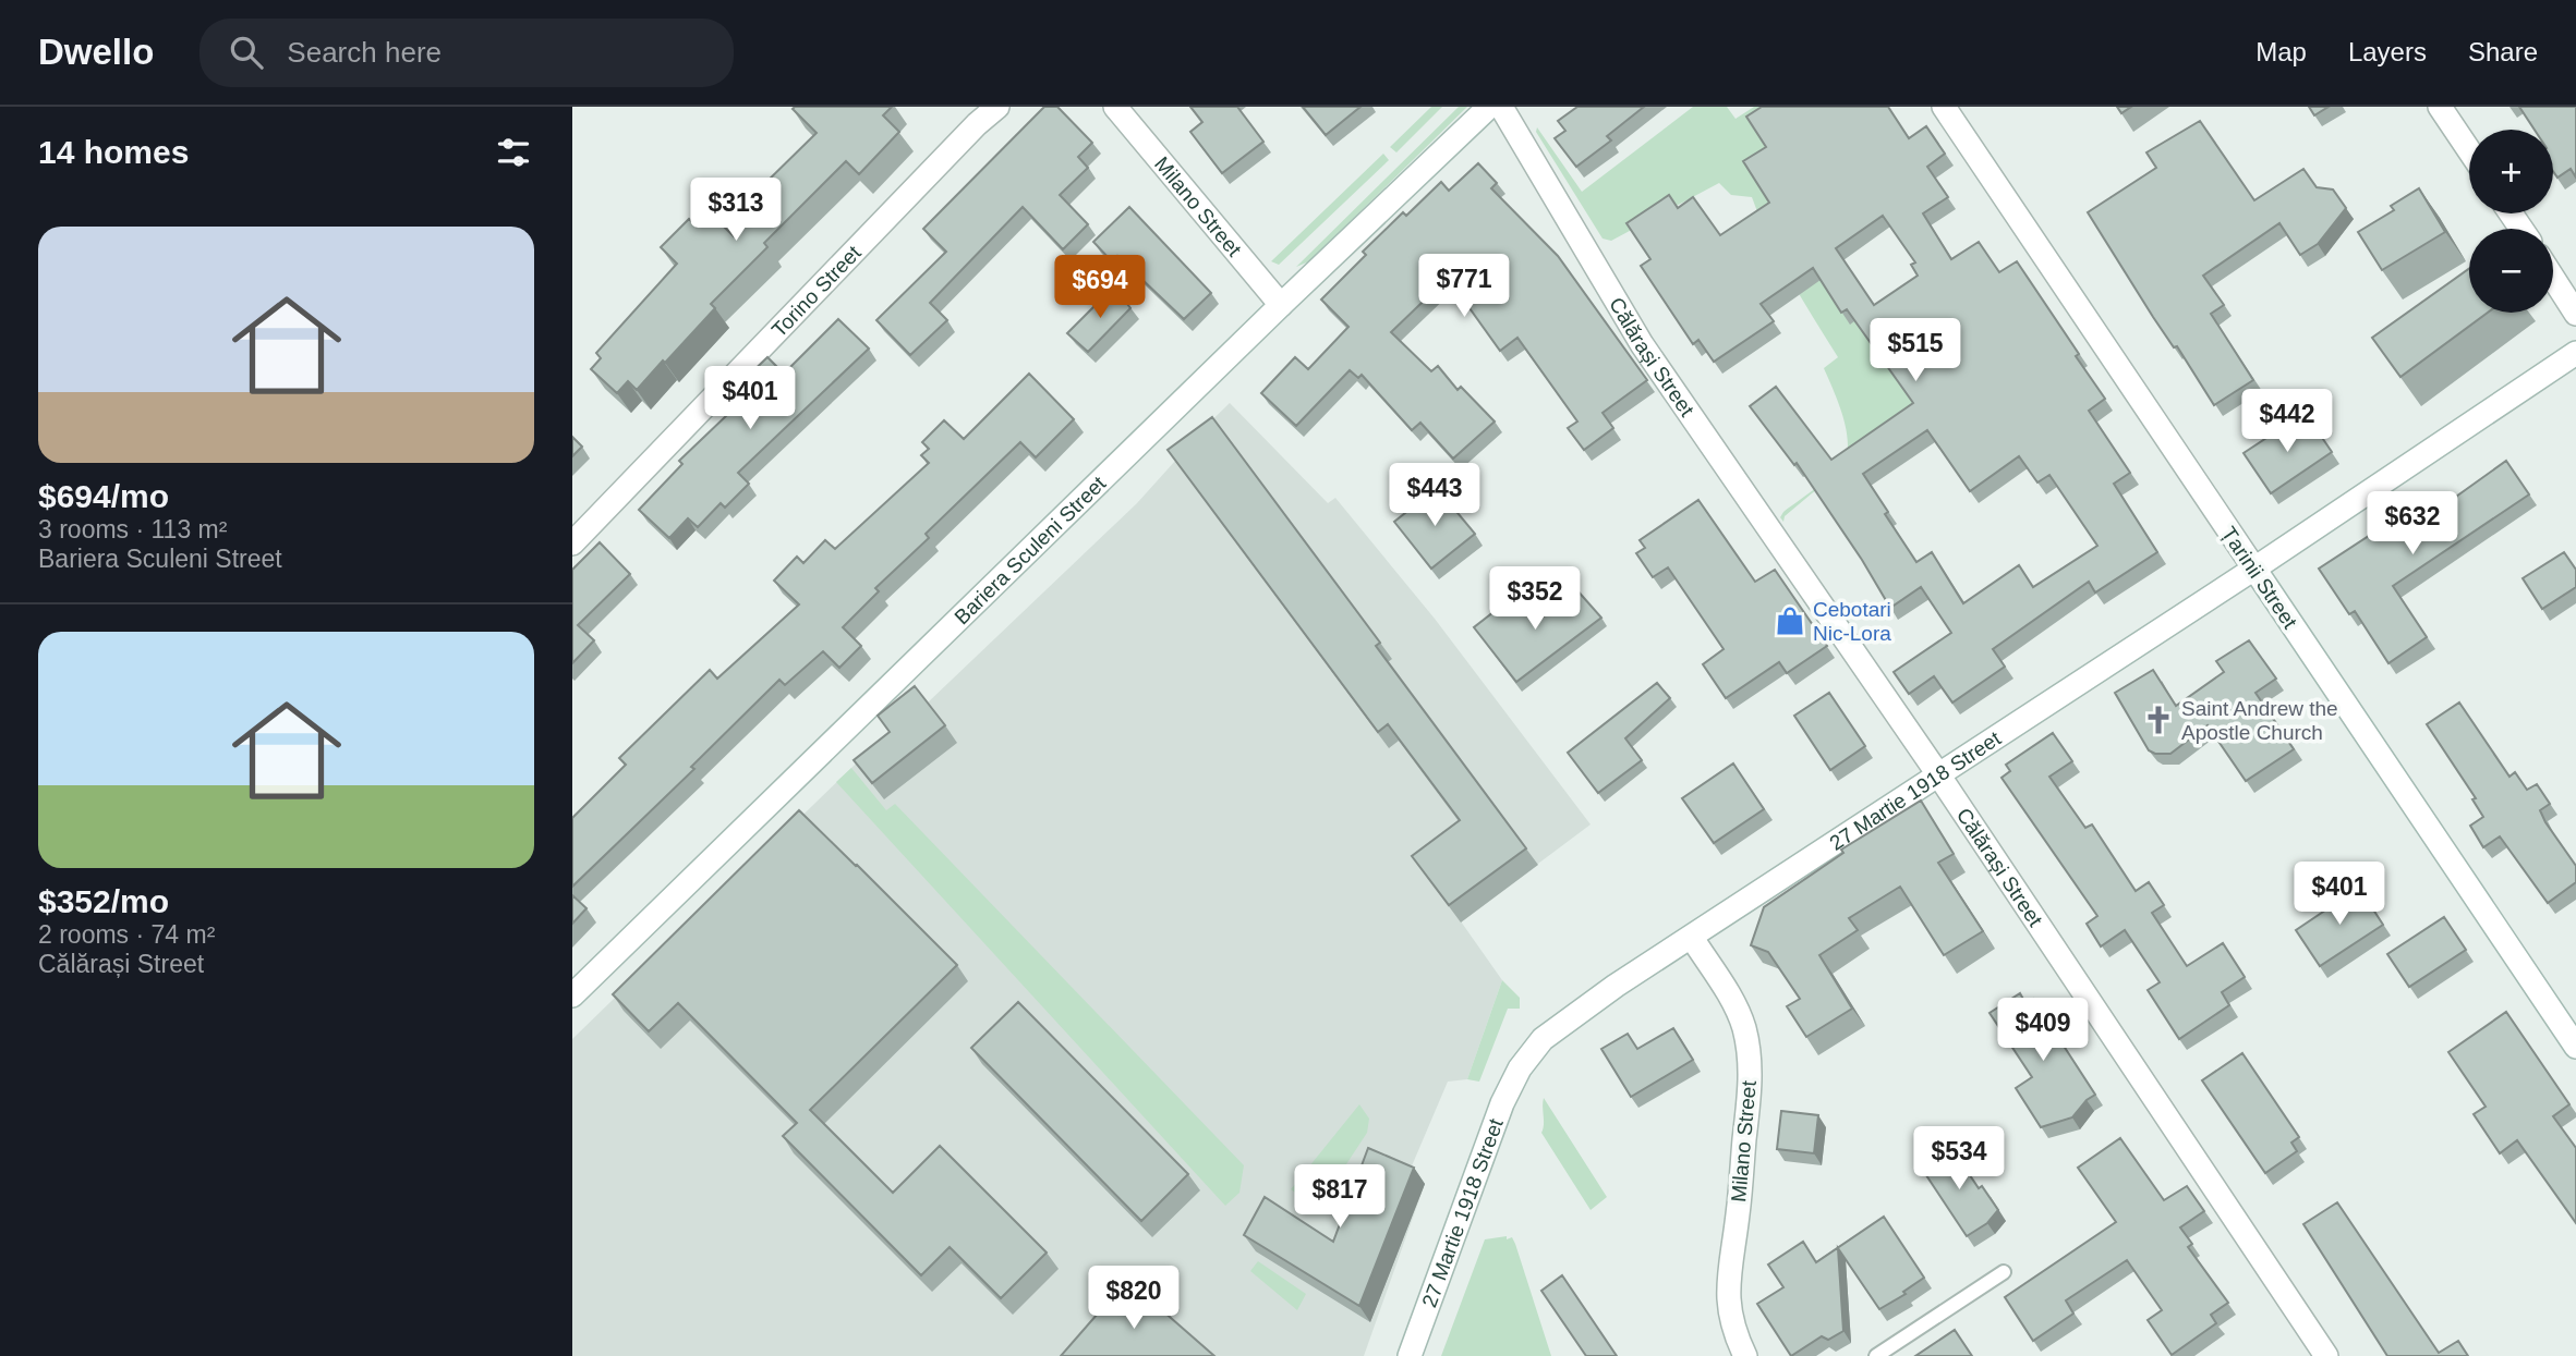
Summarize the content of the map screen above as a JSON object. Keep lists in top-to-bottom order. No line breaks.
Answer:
{"streets":{"street":["Milano Street","Torino Street","Călărași Street","Bariera Sculeni Street","Țarinii Street","27 Martie 1918 Street"]},"crossings":[["Milano Street","Bariera Sculeni Street"],["Milano Street","27 Martie 1918 Street"],["Călărași Street","27 Martie 1918 Street"],["Țarinii Street","27 Martie 1918 Street"]],"places":{"shop":["Cebotari Nic-Lora"],"church":["Saint Andrew the Apostle Church"]},"page":{"header":"Dwello","search":"Search here","nav":["Map","Layers","Share"],"heading":"14 homes","map_buttons":["+","−"],"price":["$313","$771","$694","$515","$401","$442","$443","$632","$352","$401","$409","$534","$817","$820"],"list":[{"name":"$694/mo","note":"3 rooms · 113 m² · Bariera Sculeni Street"},{"name":"$352/mo","note":"2 rooms · 74 m² · Călărași Street"}]}}
